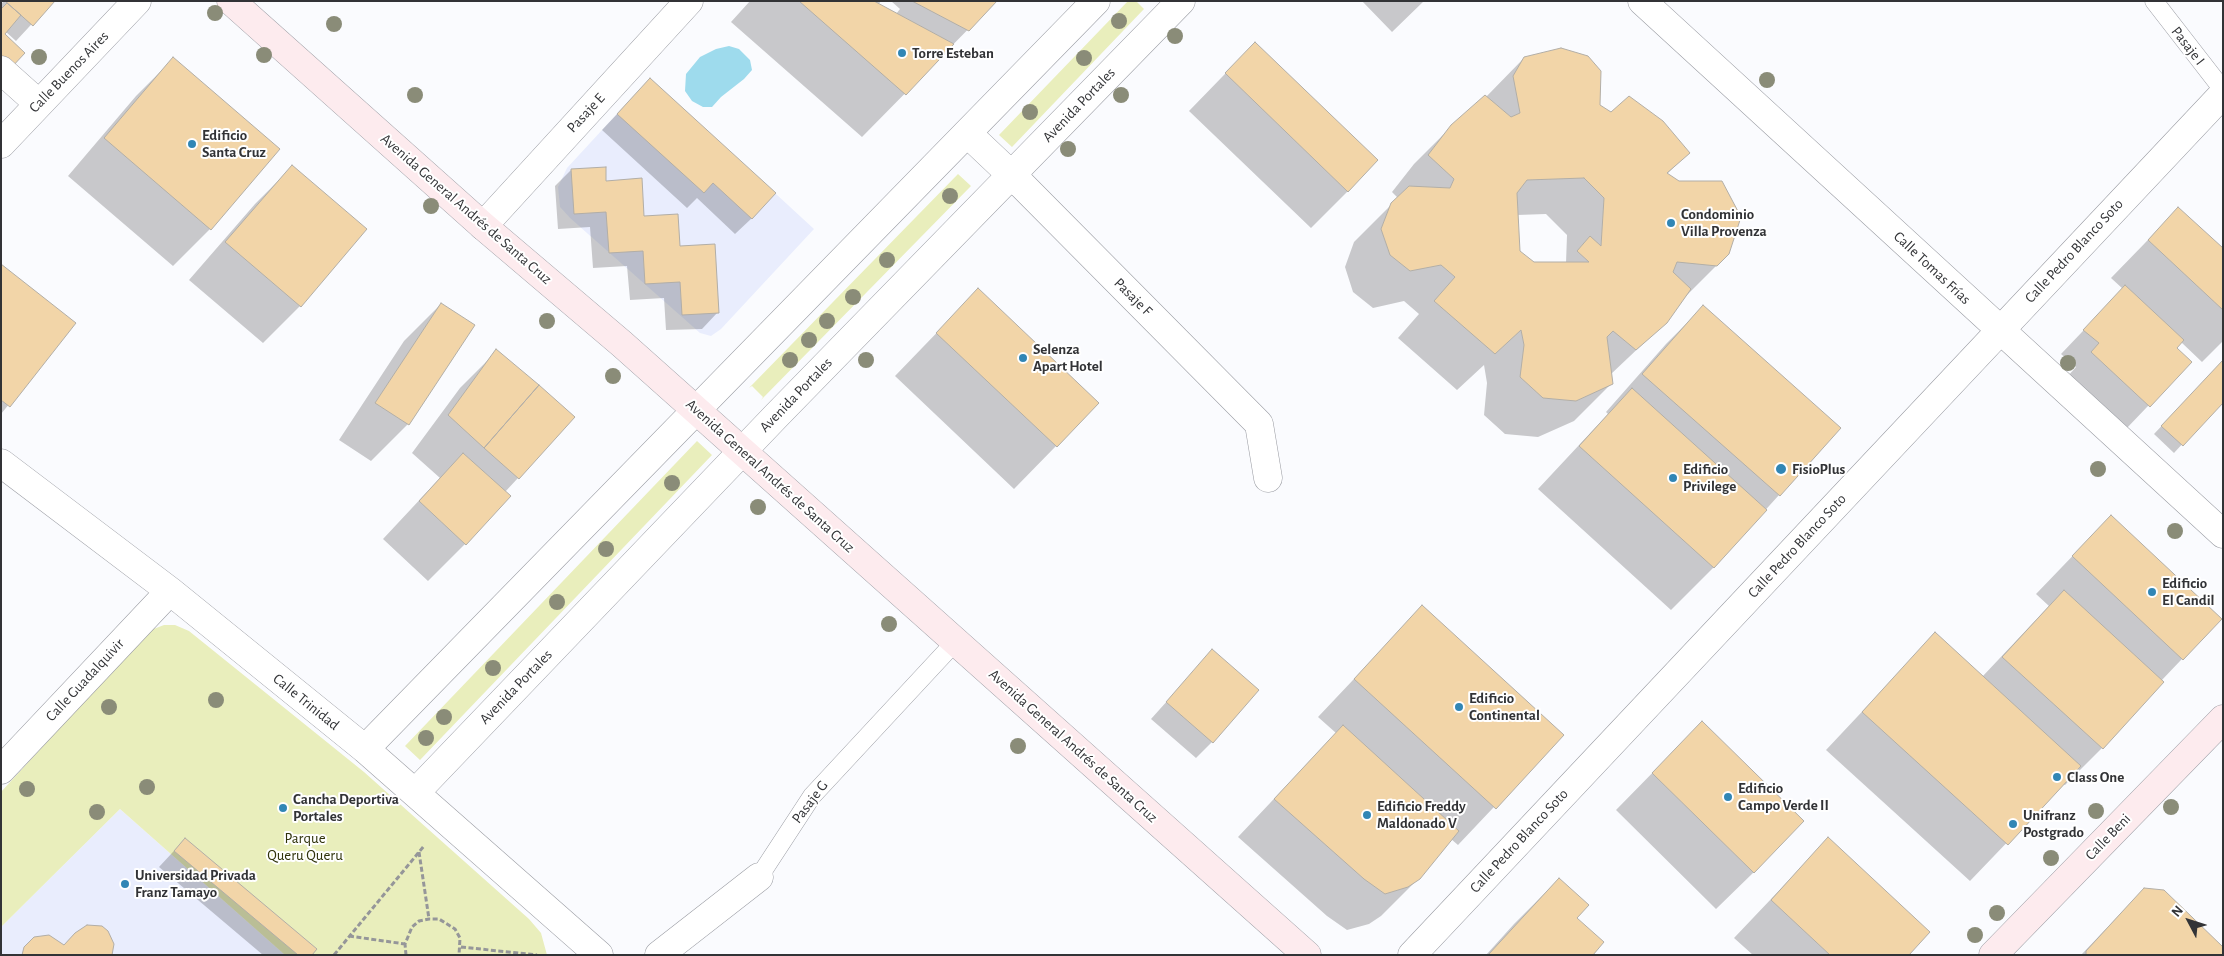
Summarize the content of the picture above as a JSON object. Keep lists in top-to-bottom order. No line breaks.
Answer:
{"streets":{"main road":["Avenida General Andrés de Santa Cruz","Calle Beni"],"street":["Calle Buenos Aires","Avenida Portales","Pasaje E","Calle Pedro Blanco Soto","Calle Tomas Frías","Pasaje F","Calle Guadalquivir","Calle Trinidad","Pasaje G"],"lane":["Pasaje I"]},"crossings":[["Avenida Portales","Avenida General Andrés de Santa Cruz"],["Avenida Portales","Pasaje F"],["Avenida Portales","Calle Trinidad"],["Pasaje E","Avenida General Andrés de Santa Cruz"],["Avenida General Andrés de Santa Cruz","Pasaje G"],["Calle Pedro Blanco Soto","Calle Tomas Frías"],["Calle Guadalquivir","Calle Trinidad"]],"parks":["Parque Queru Queru"],"places":["Torre Esteban","Edificio Santa Cruz","Condominio Villa Provenza","Selenza Apart Hotel","FisioPlus","Edificio Privilege","Edificio El Candil","Edificio Continental","Class One","Edificio Campo Verde II","Cancha Deportiva Portales","Edificio Freddy Maldonado V","Unifranz Postgrado","Universidad Privada Franz Tamayo"],"north":"top left"}
